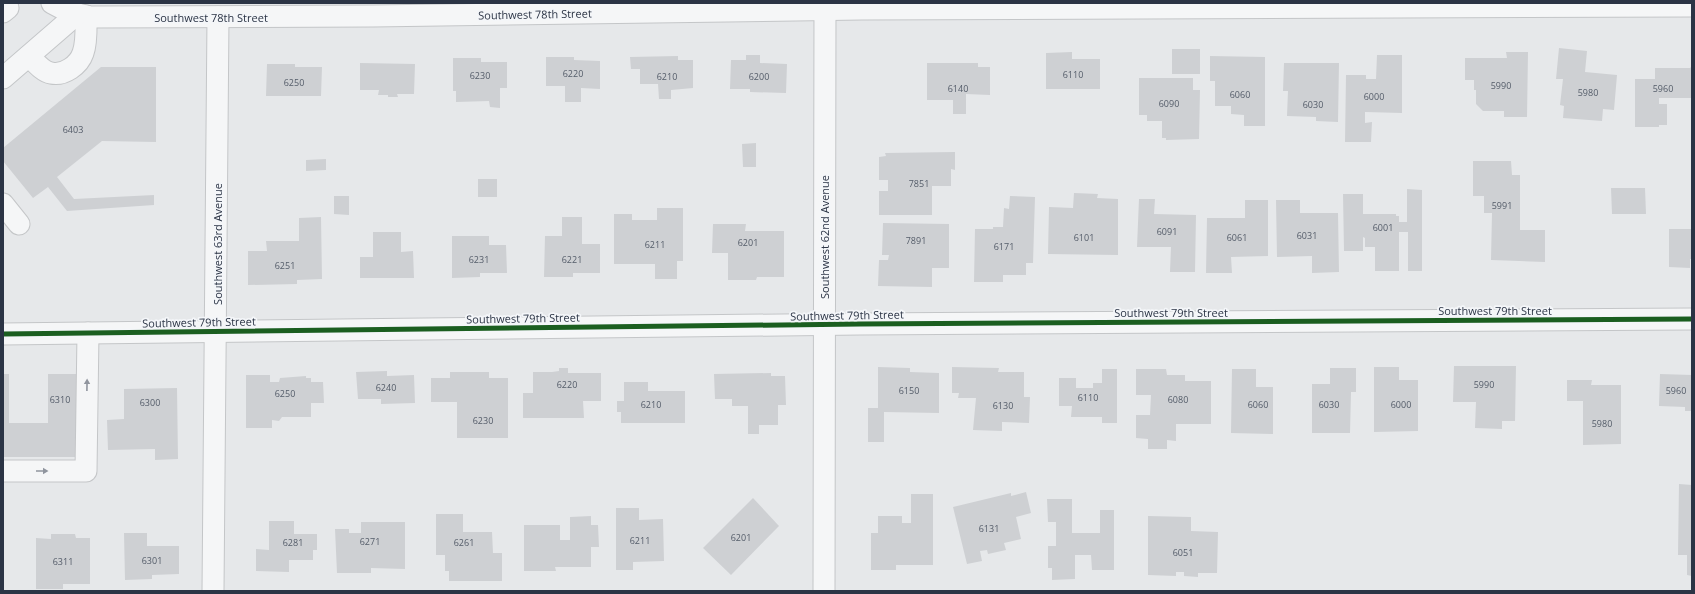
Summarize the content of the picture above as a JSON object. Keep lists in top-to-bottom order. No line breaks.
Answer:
{"streets":{"street":["Southwest 78th Street","Southwest 62nd Avenue","Southwest 63rd Avenue","Southwest 79th Street"]},"crossings":[["Southwest 78th Street","Southwest 62nd Avenue"],["Southwest 78th Street","Southwest 63rd Avenue"],["Southwest 62nd Avenue","Southwest 79th Street"],["Southwest 63rd Avenue","Southwest 79th Street"]],"house_numbers":["6220","6110","6230","6210","6200","6250","5990","6140","5960","5980","6060","6000","6090","6030","6403","7851","5991","6001","6091","6031","6101","6061","7891","6201","6211","6171","6231","6221","6251","6220","5990","6240","6150","5960","6250","6110","6310","6080","6300","6210","6060","6030","6000","6130","6230","5980","6131","6201","6211","6271","6281","6261","6051","6301","6311"]}
